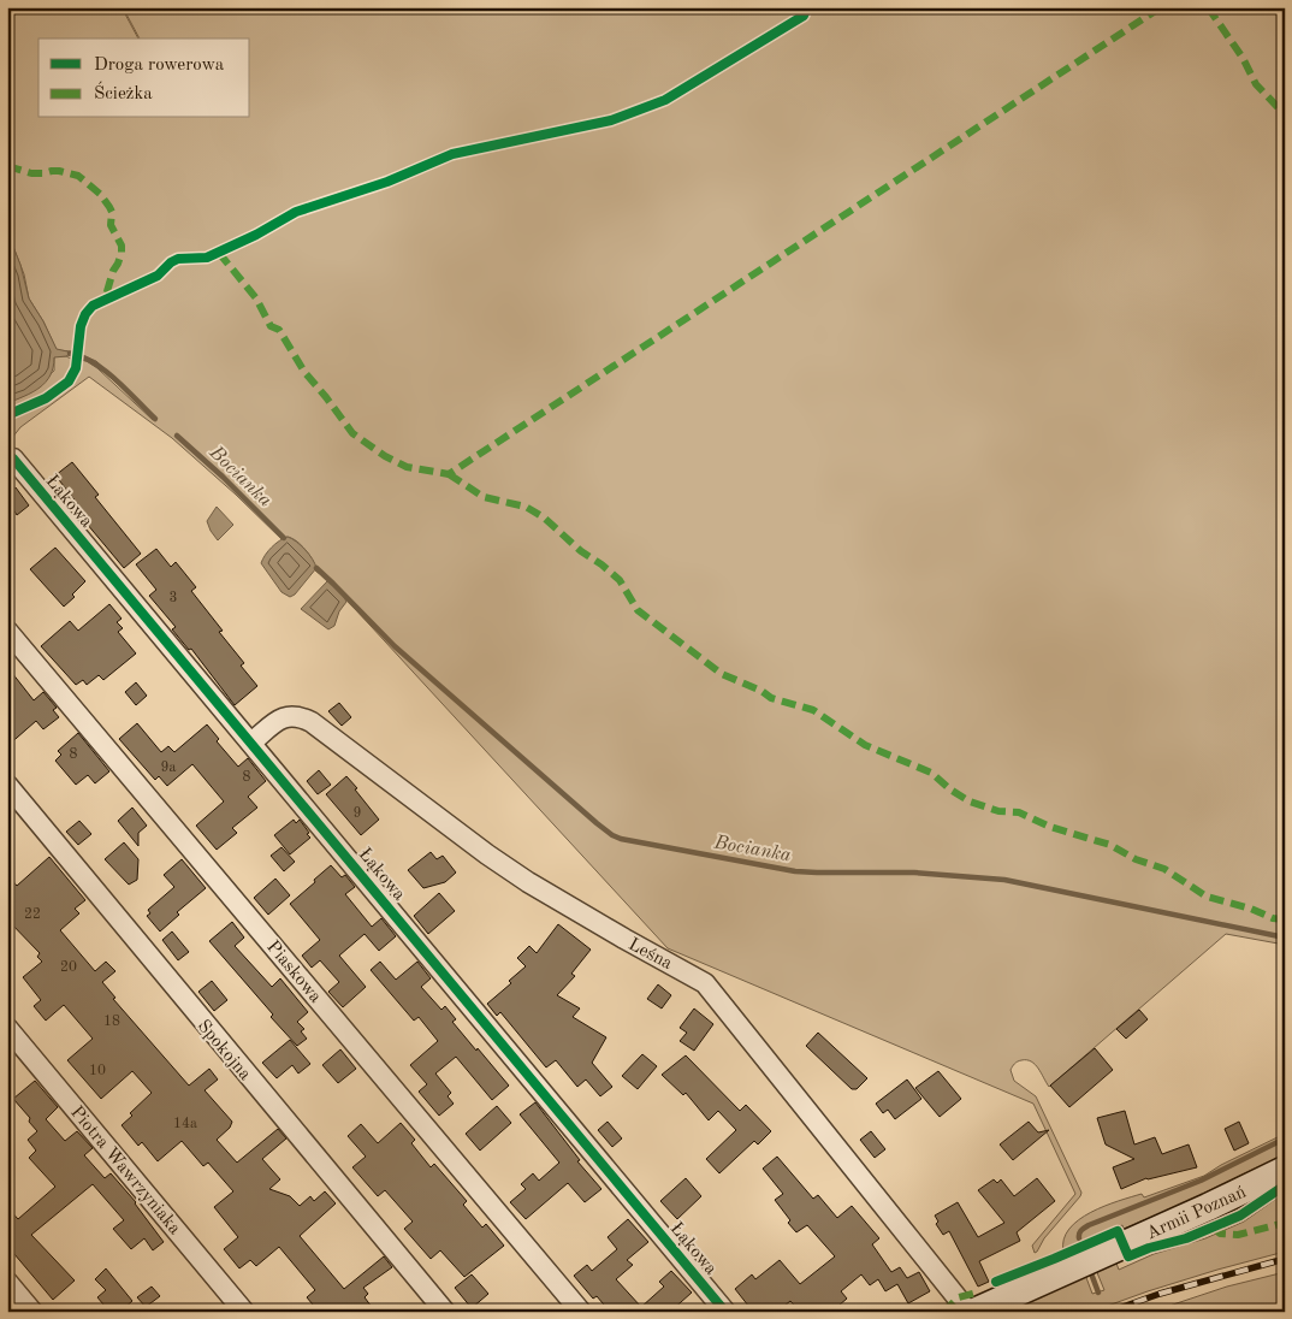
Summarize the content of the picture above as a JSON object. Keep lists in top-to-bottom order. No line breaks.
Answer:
{"streets":{"main road":["Armii Poznań"],"street":["Łąkowa","Leśna","Piaskowa","Spokojna","Piotra Wawrzyniaka"]},"crossings":[["Łąkowa","Leśna"]],"water":["Bocianka"],"house_numbers":["3","8","9a","8","9","22","20","18","10","14a"],"legend":["Droga rowerowa","Ścieżka"]}
